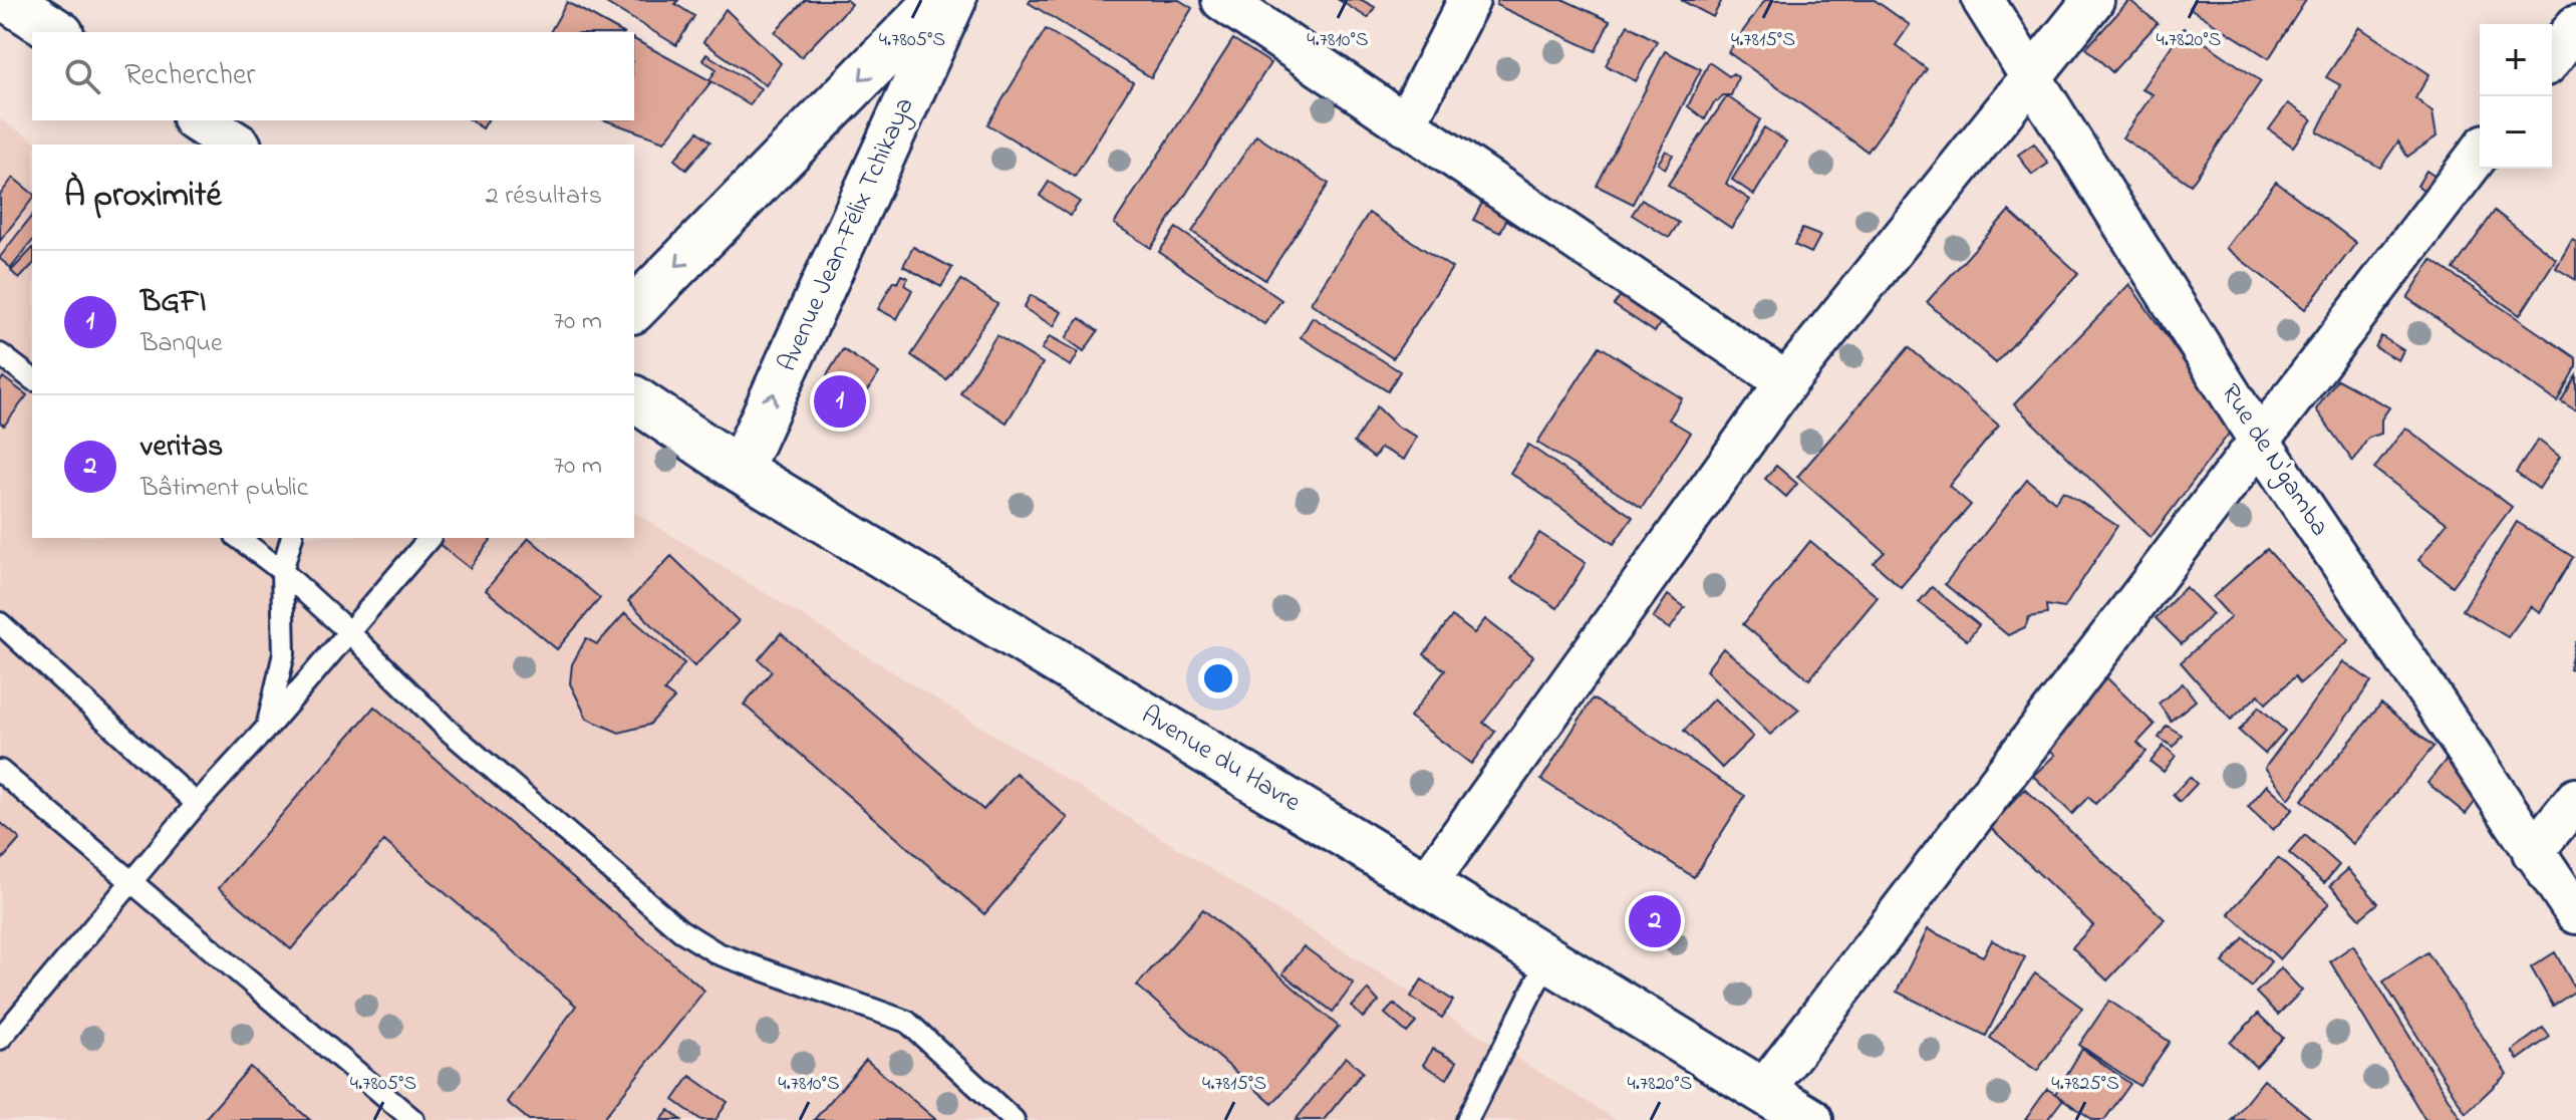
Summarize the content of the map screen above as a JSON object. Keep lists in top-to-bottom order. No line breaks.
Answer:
{"streets":{"street":["Avenue Jean-Félix Tchikaya","Rue de N'gamba","Avenue du Havre"]},"crossings":[["Avenue Jean-Félix Tchikaya","Avenue du Havre"]],"page":{"map_buttons":["+","−"],"search":"Rechercher","heading":["À proximité","2 résultats"],"list":[{"mark":"1","name":"BGFI","note":"Banque","value":"70 m"},{"mark":"2","name":"veritas","note":"Bâtiment public","value":"70 m"}],"pins":["1","2"]},"coordinates":["4.7805°S","4.7810°S","4.7815°S","4.7820°S","4.7825°S"]}
